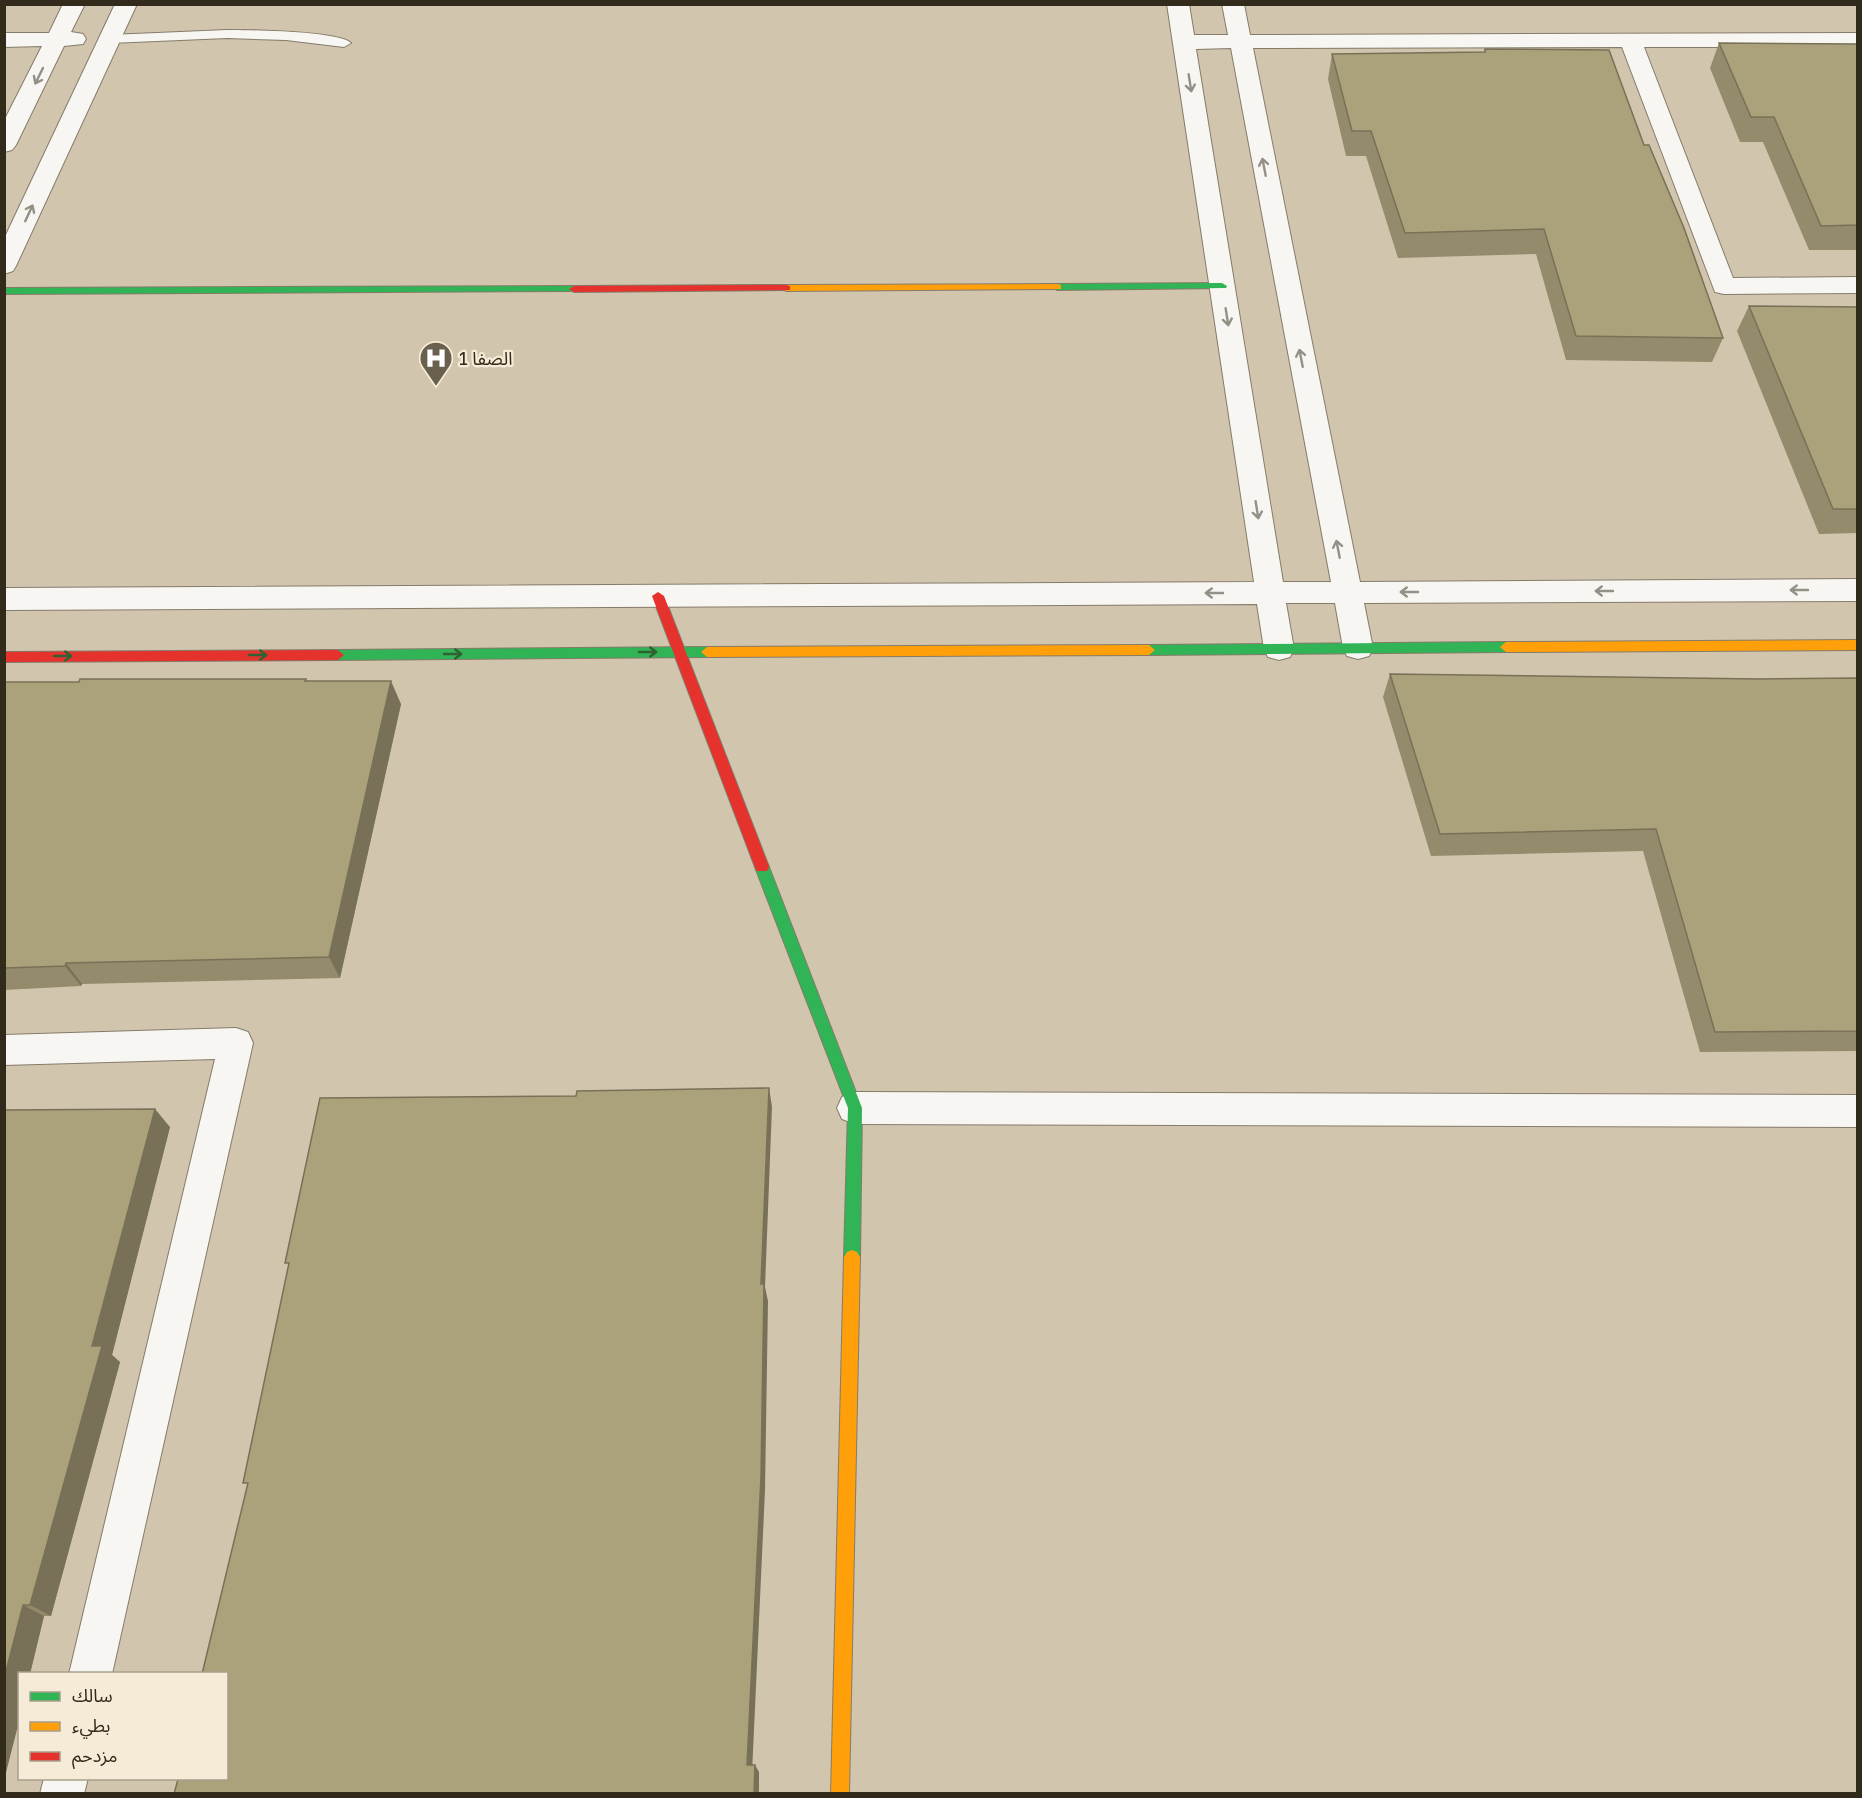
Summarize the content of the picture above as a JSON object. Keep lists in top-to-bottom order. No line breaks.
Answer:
{"places":{"hospital":["الصفا 1"]},"legend":["سالك","بطيء","مزدحم"]}
